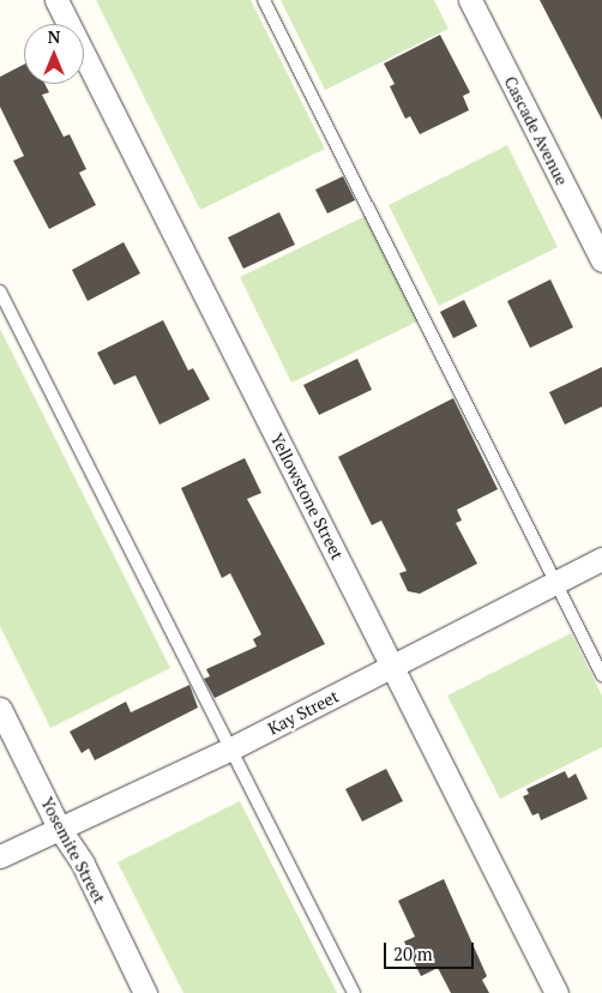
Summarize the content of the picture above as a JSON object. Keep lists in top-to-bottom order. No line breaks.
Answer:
{"streets":{"street":["Cascade Avenue","Yellowstone Street","Kay Street","Yosemite Street"]},"crossings":[["Yellowstone Street","Kay Street"],["Kay Street","Yosemite Street"]],"scale_bar":"20 m","north":"top"}
